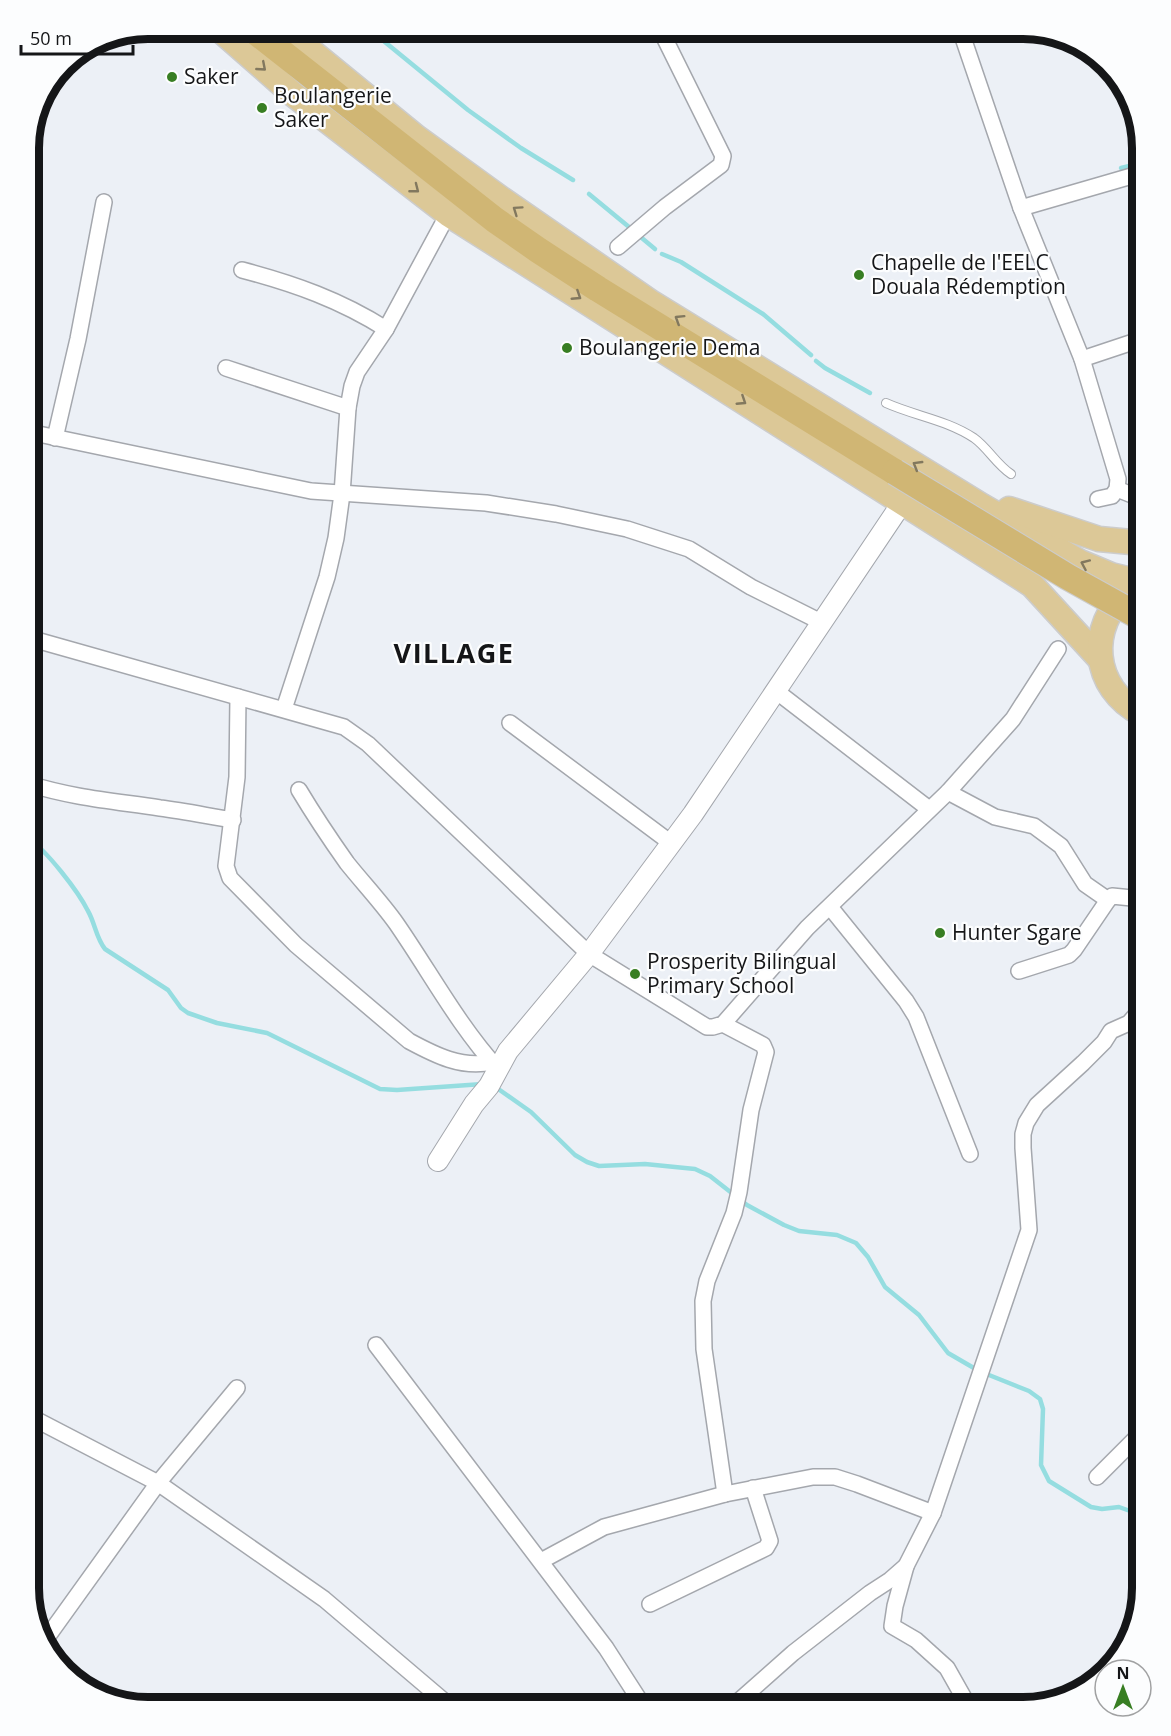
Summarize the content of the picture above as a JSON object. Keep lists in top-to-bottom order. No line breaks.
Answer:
{"districts":["VILLAGE"],"places":["Saker","Boulangerie Saker","Chapelle de l'EELC Douala Rédemption","Boulangerie Dema","Hunter Sgare","Prosperity Bilingual Primary School"],"scale_bar":"50 m","north":"top"}
